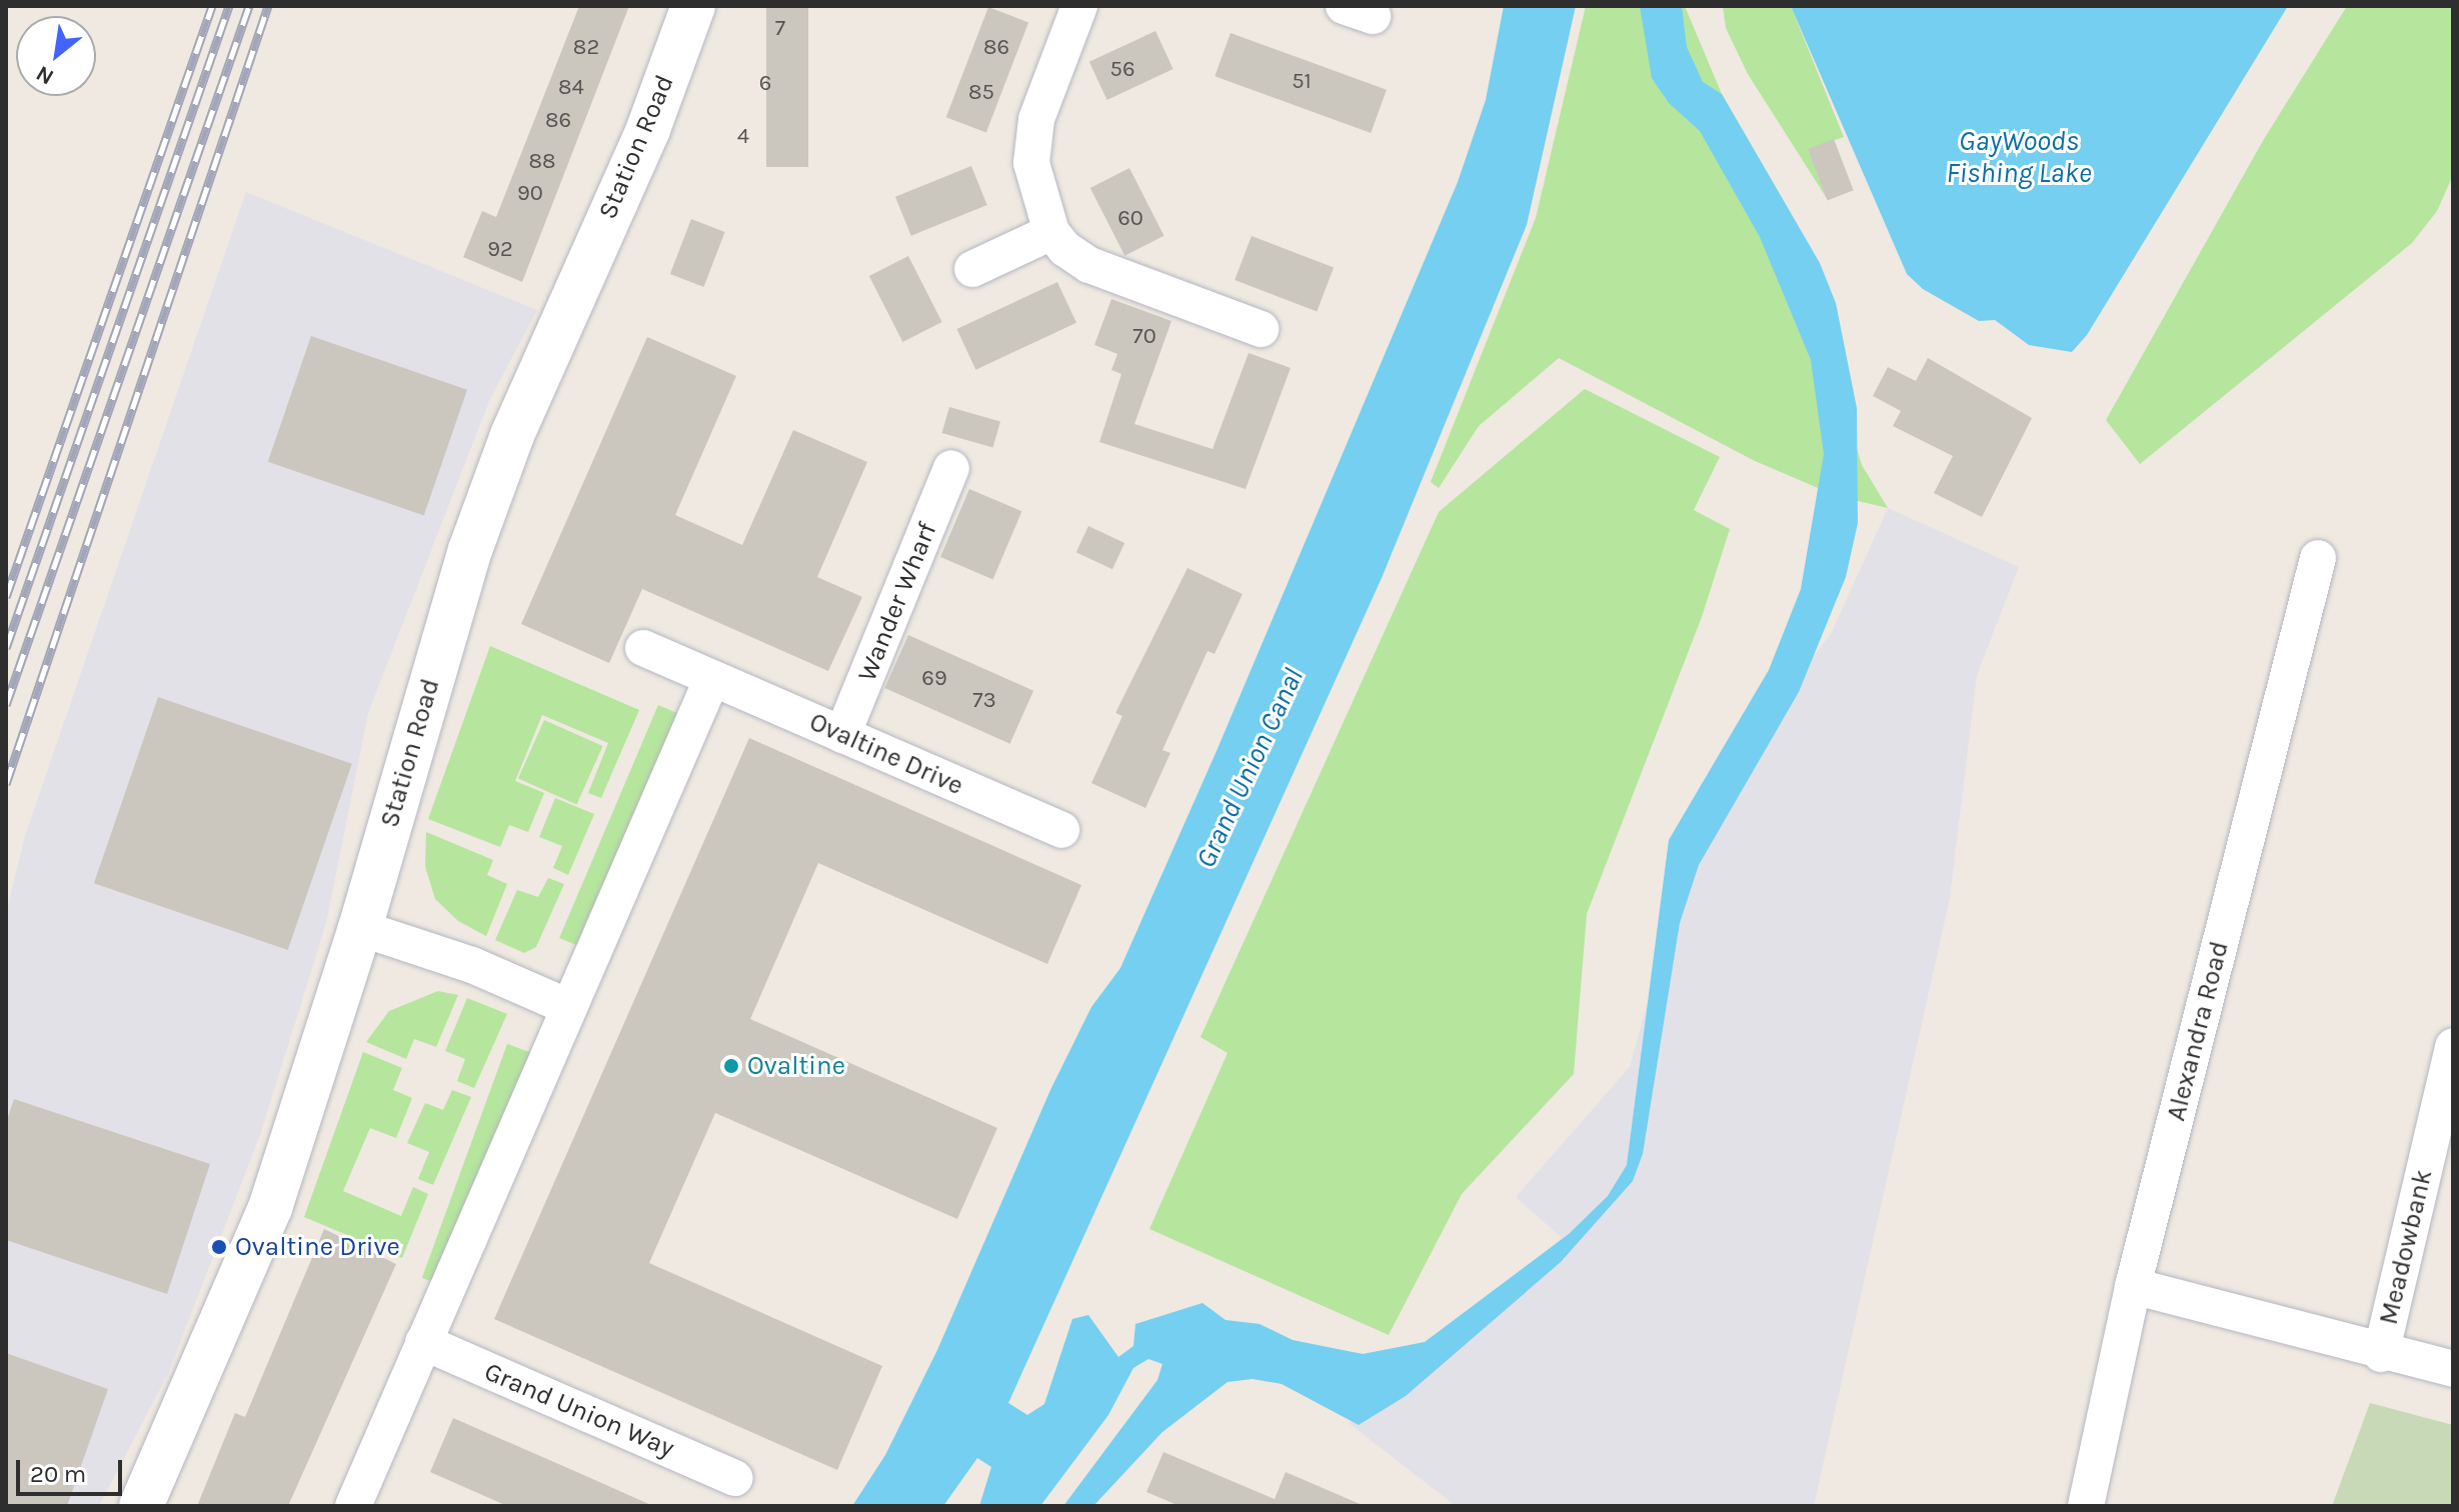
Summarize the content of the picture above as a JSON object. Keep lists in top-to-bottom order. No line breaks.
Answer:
{"streets":{"street":["Station Road","Wander Wharf","Ovaltine Drive","Alexandra Road","Meadowbank","Grand Union Way"]},"crossings":[["Wander Wharf","Ovaltine Drive"],["Alexandra Road","Meadowbank"]],"water":["GayWoods Fishing Lake","Grand Union Canal"],"places":["Ovaltine","Ovaltine Drive"],"house_numbers":["7","82","86","56","51","6","84","85","86","4","88","90","60","92","70","69","73"],"scale_bar":"20 m","north":"bottom left"}
